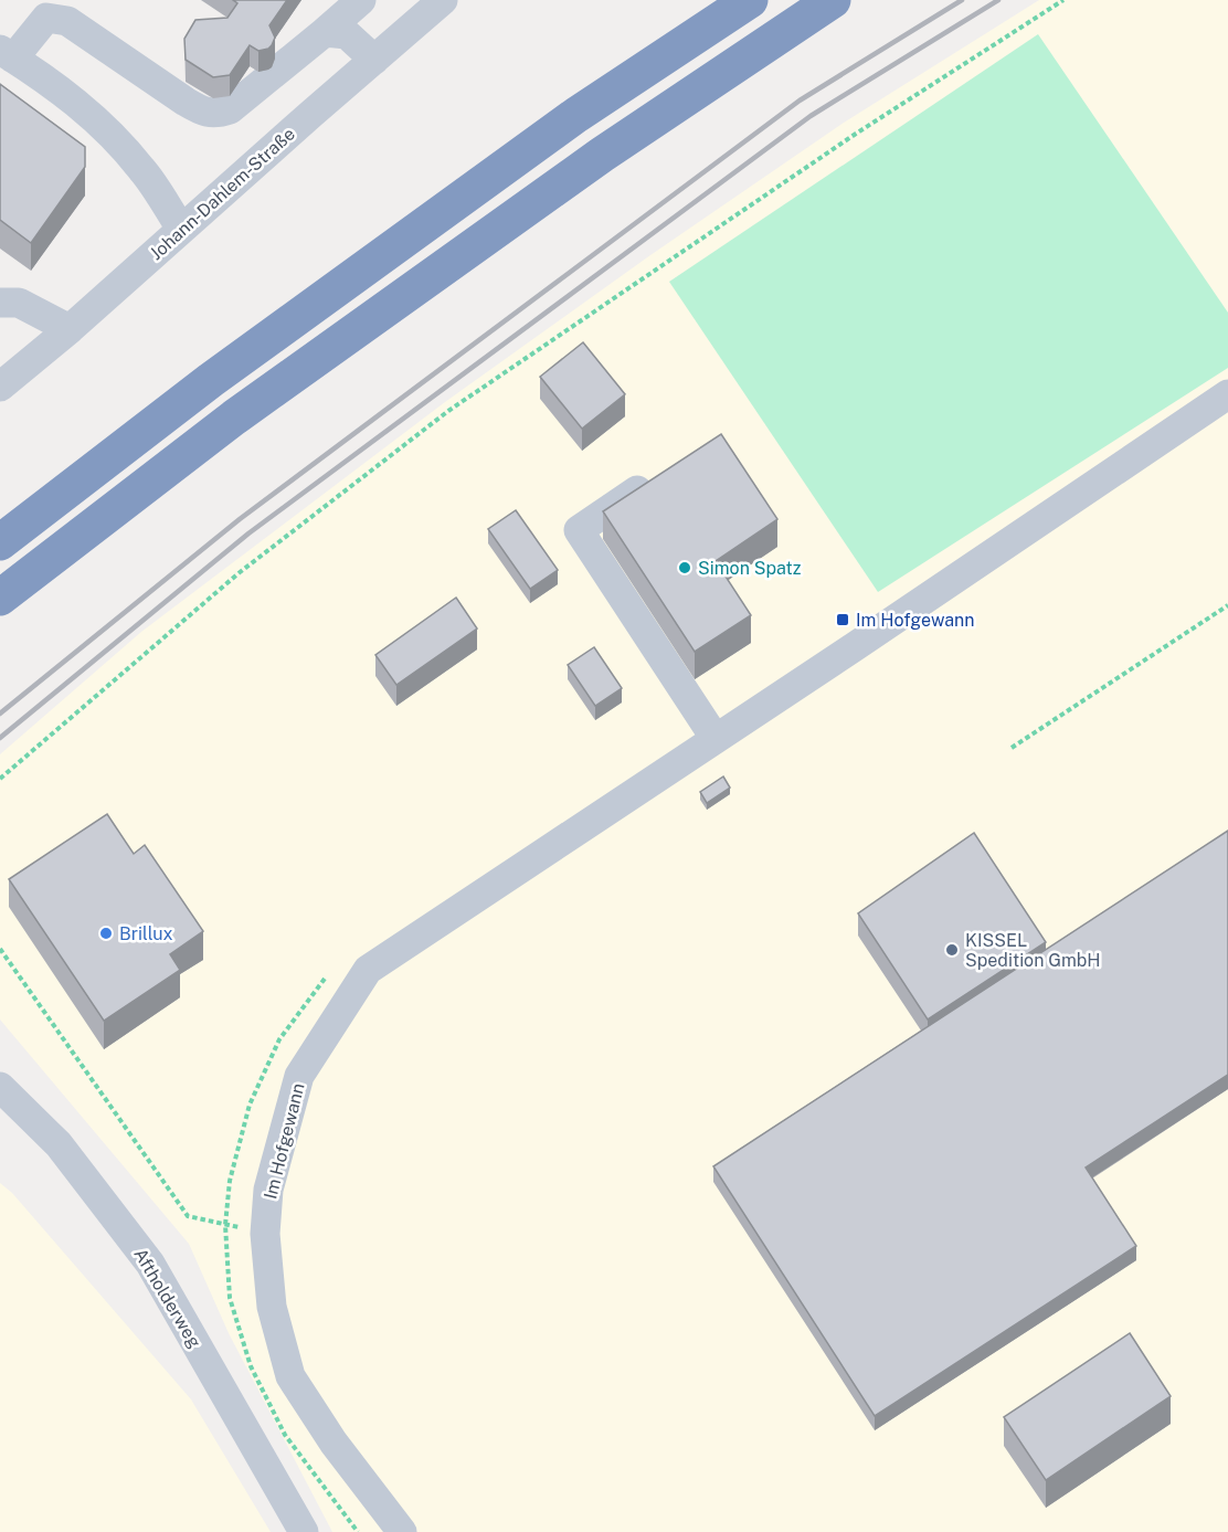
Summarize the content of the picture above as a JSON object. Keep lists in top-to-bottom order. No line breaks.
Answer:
{"streets":{"street":["Johann-Dahlem-Straße","Im Hofgewann","Aftholderweg"]},"places":{"other":["Simon Spatz","Brillux","KISSEL Spedition GmbH"],"transit":["Im Hofgewann"]}}
